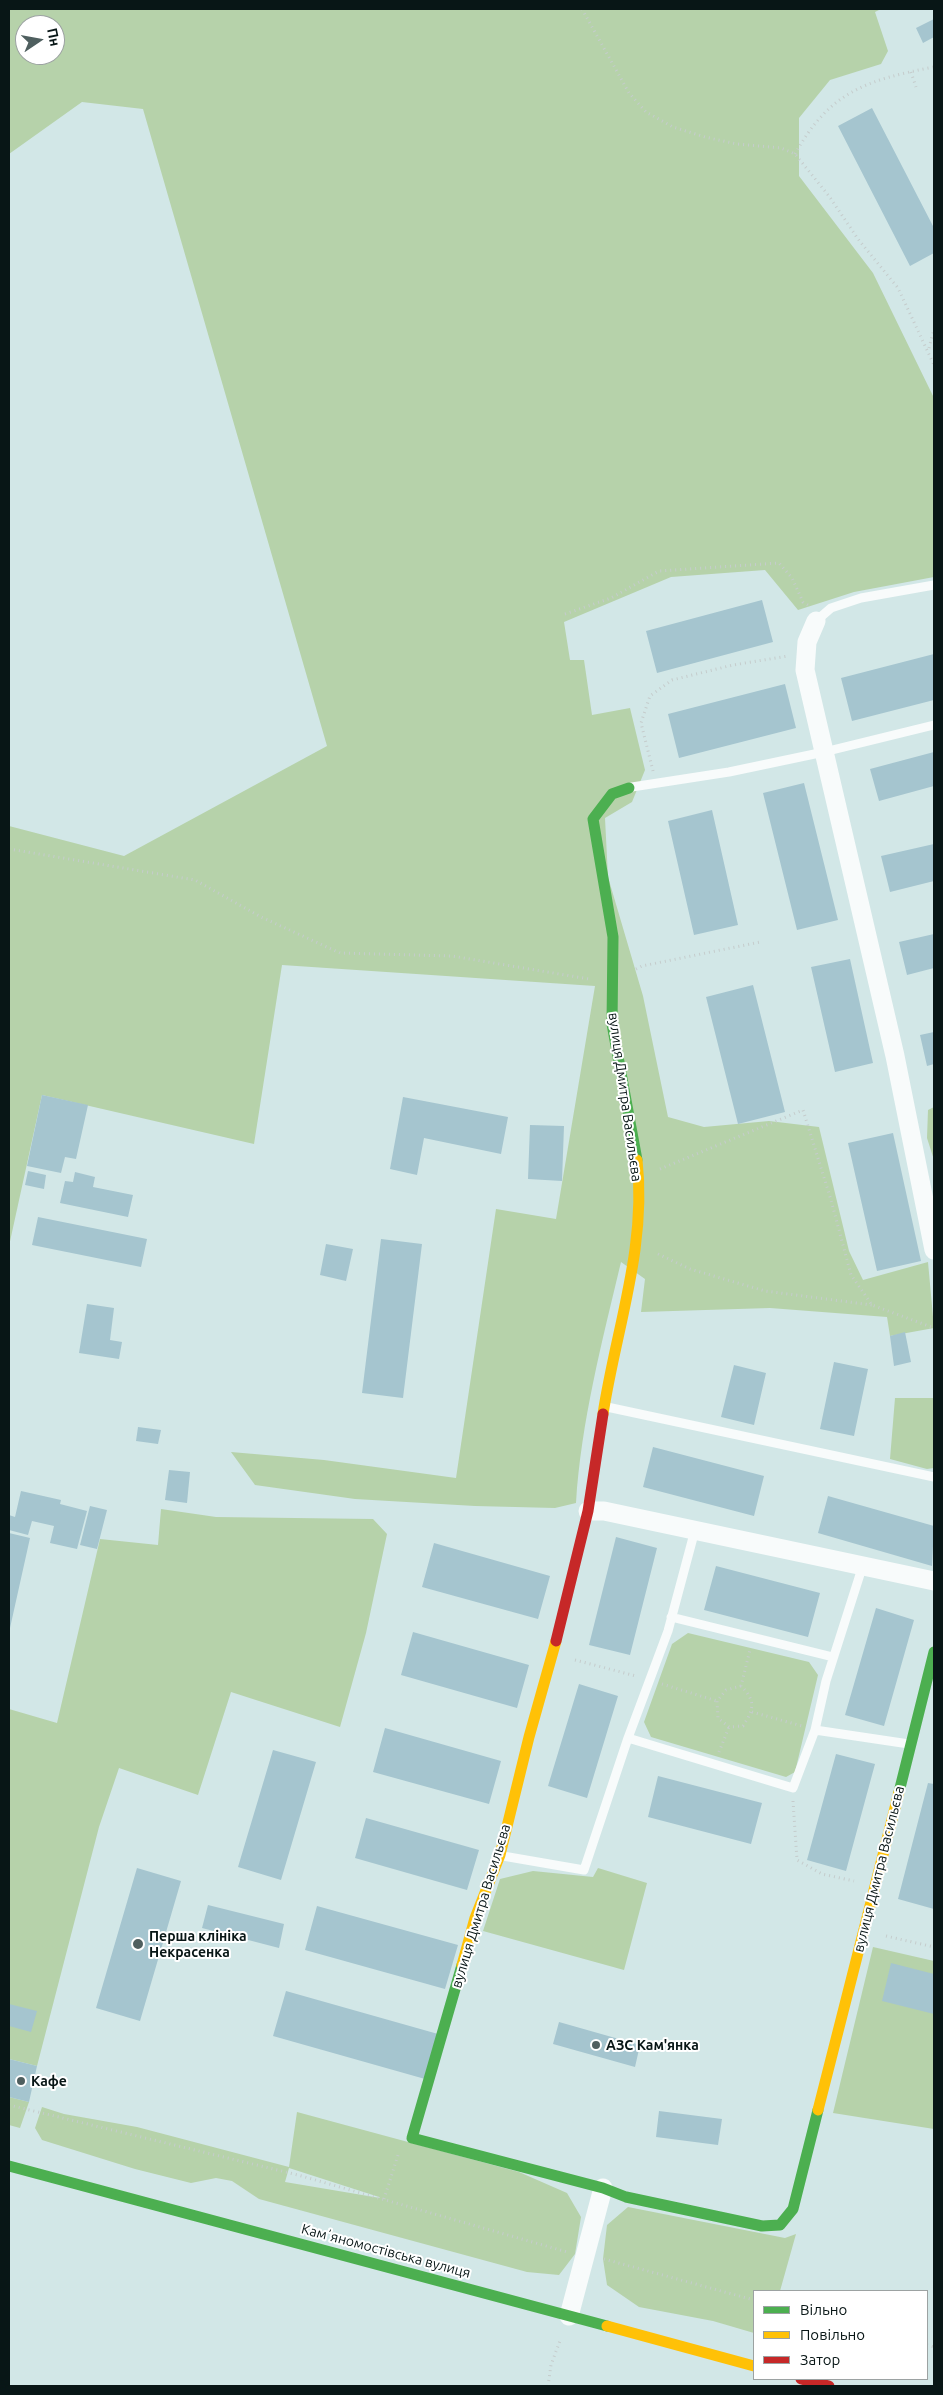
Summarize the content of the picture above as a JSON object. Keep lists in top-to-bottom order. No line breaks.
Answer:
{"streets":{"street":["вулиця Дмитра Васильєва","Камʼяномостівська вулиця"]},"places":["Перша клініка Некрасенка","АЗС Кам'янка","Кафе"],"legend":["Вільно","Повільно","Затор"],"north":"right"}
